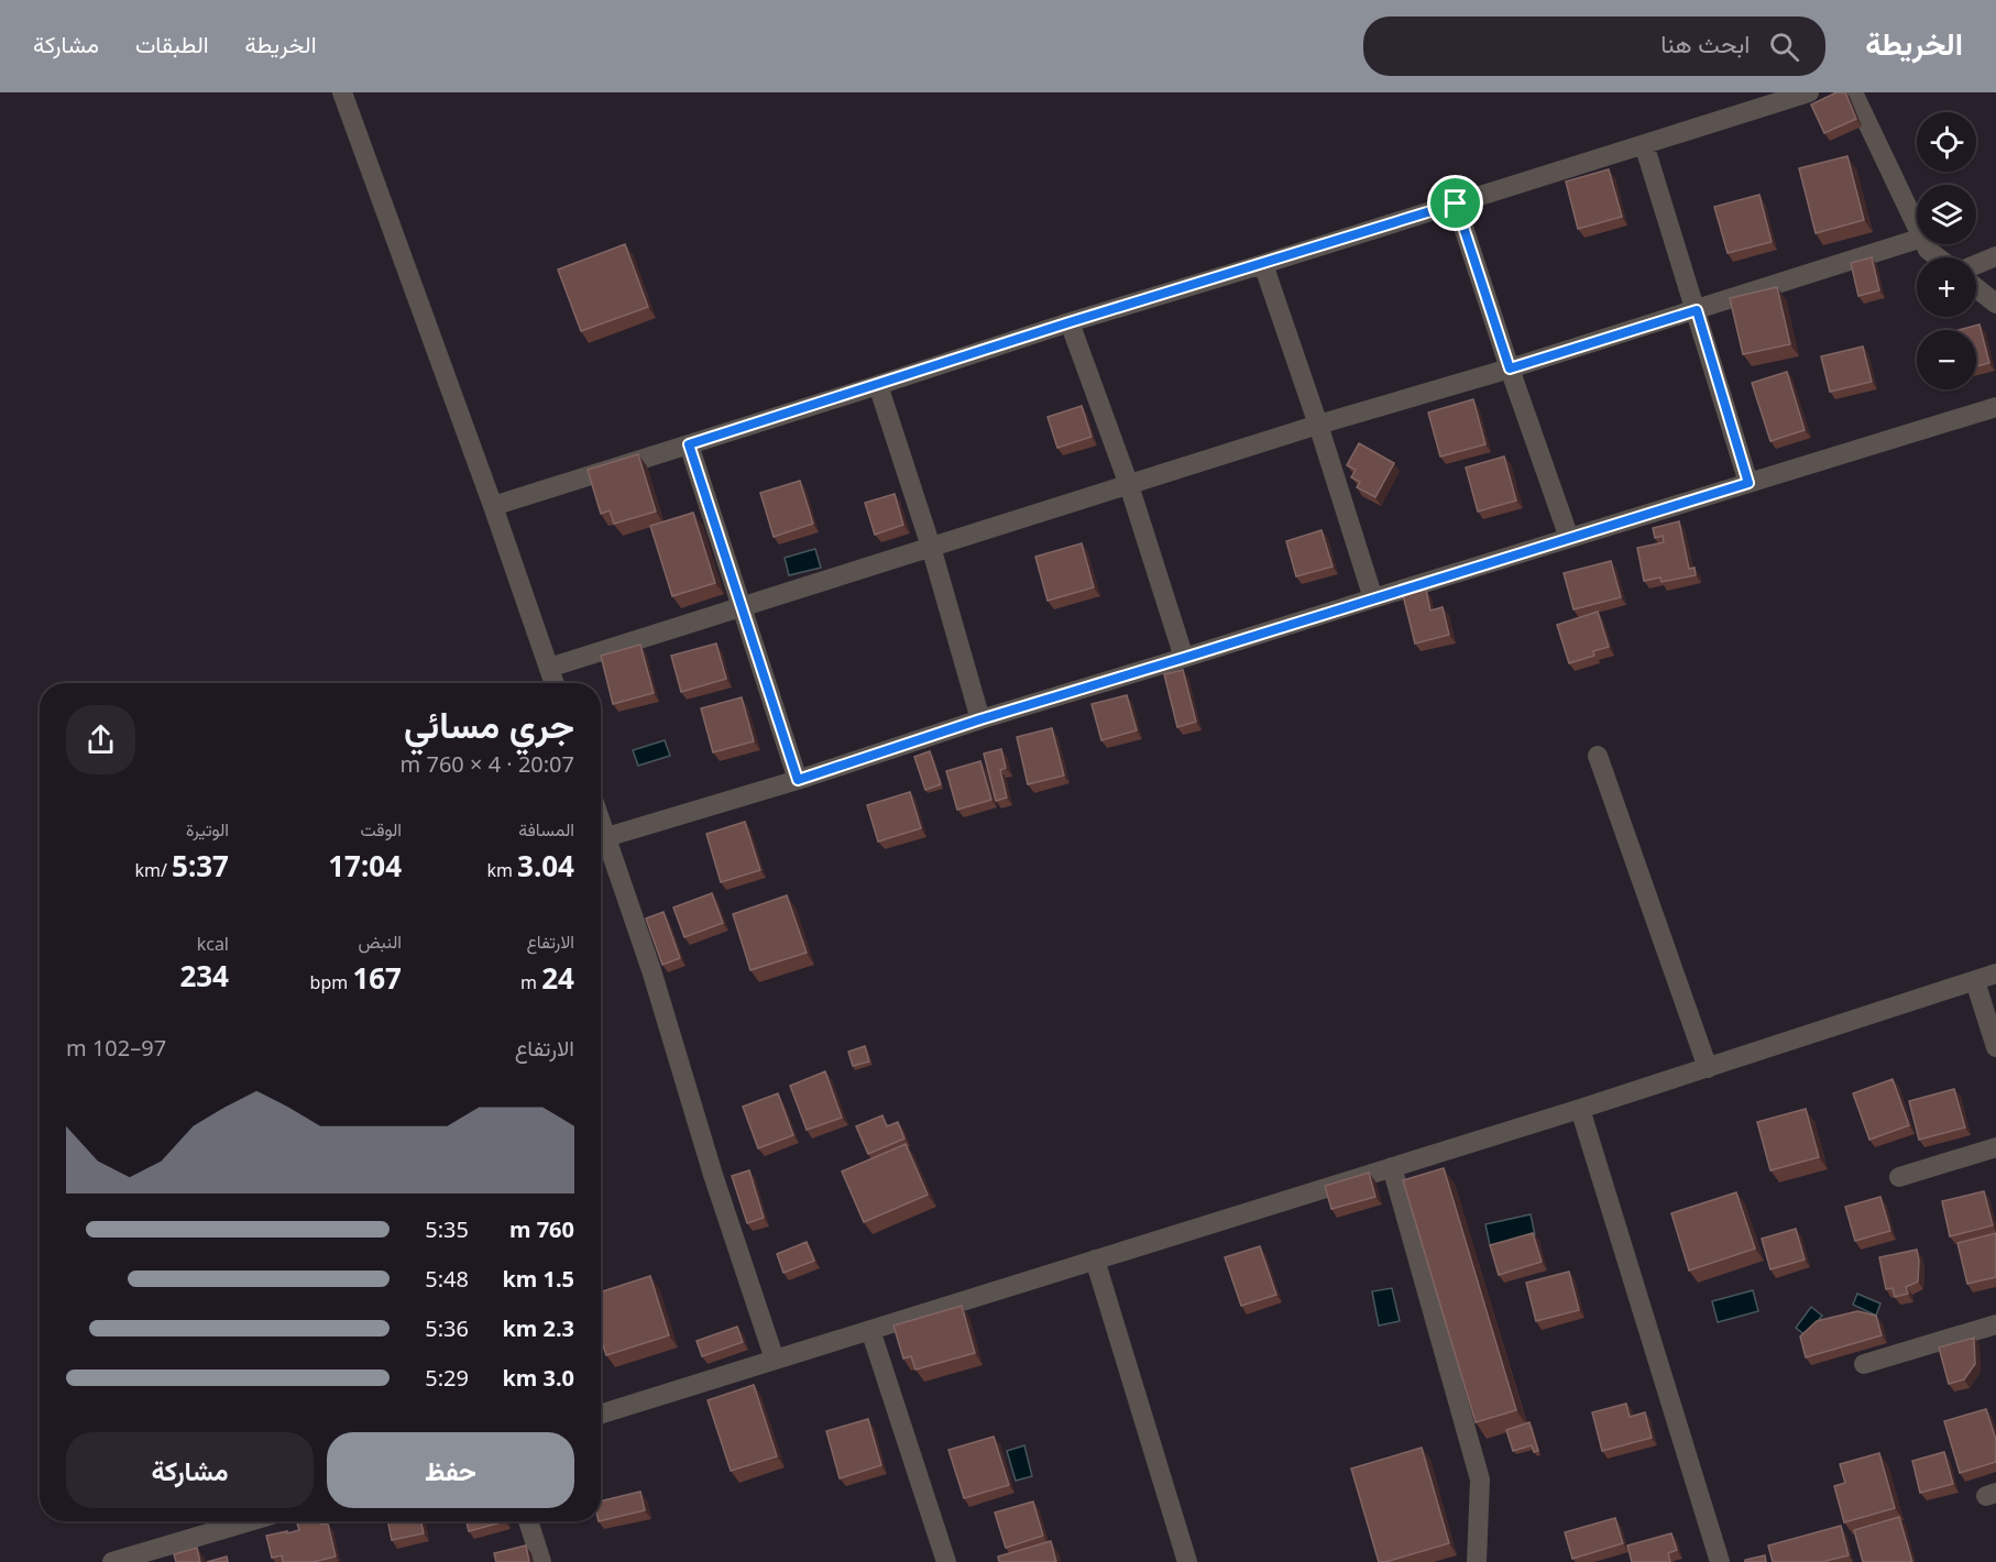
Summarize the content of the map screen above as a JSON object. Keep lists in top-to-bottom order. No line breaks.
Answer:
{"page":{"header":"الخريطة","search":"ابحث هنا","nav":["الخريطة","الطبقات","مشاركة"],"map_buttons":["+","−"],"heading":["جري مسائي","20:07 · 4 × 760 m"],"stats":[["المسافة","3.04 km"],["الوقت","17:04"],["الوتيرة","5:37 /km"],["الارتفاع","24 m"],["النبض","167 bpm"],["kcal","234"]],"chart":["الارتفاع","97–102 m"],"list":[{"name":"760 m","note":"5:35"},{"name":"1.5 km","note":"5:48"},{"name":"2.3 km","note":"5:36"},{"name":"3.0 km","note":"5:29"}],"buttons":["حفظ","مشاركة"]}}
